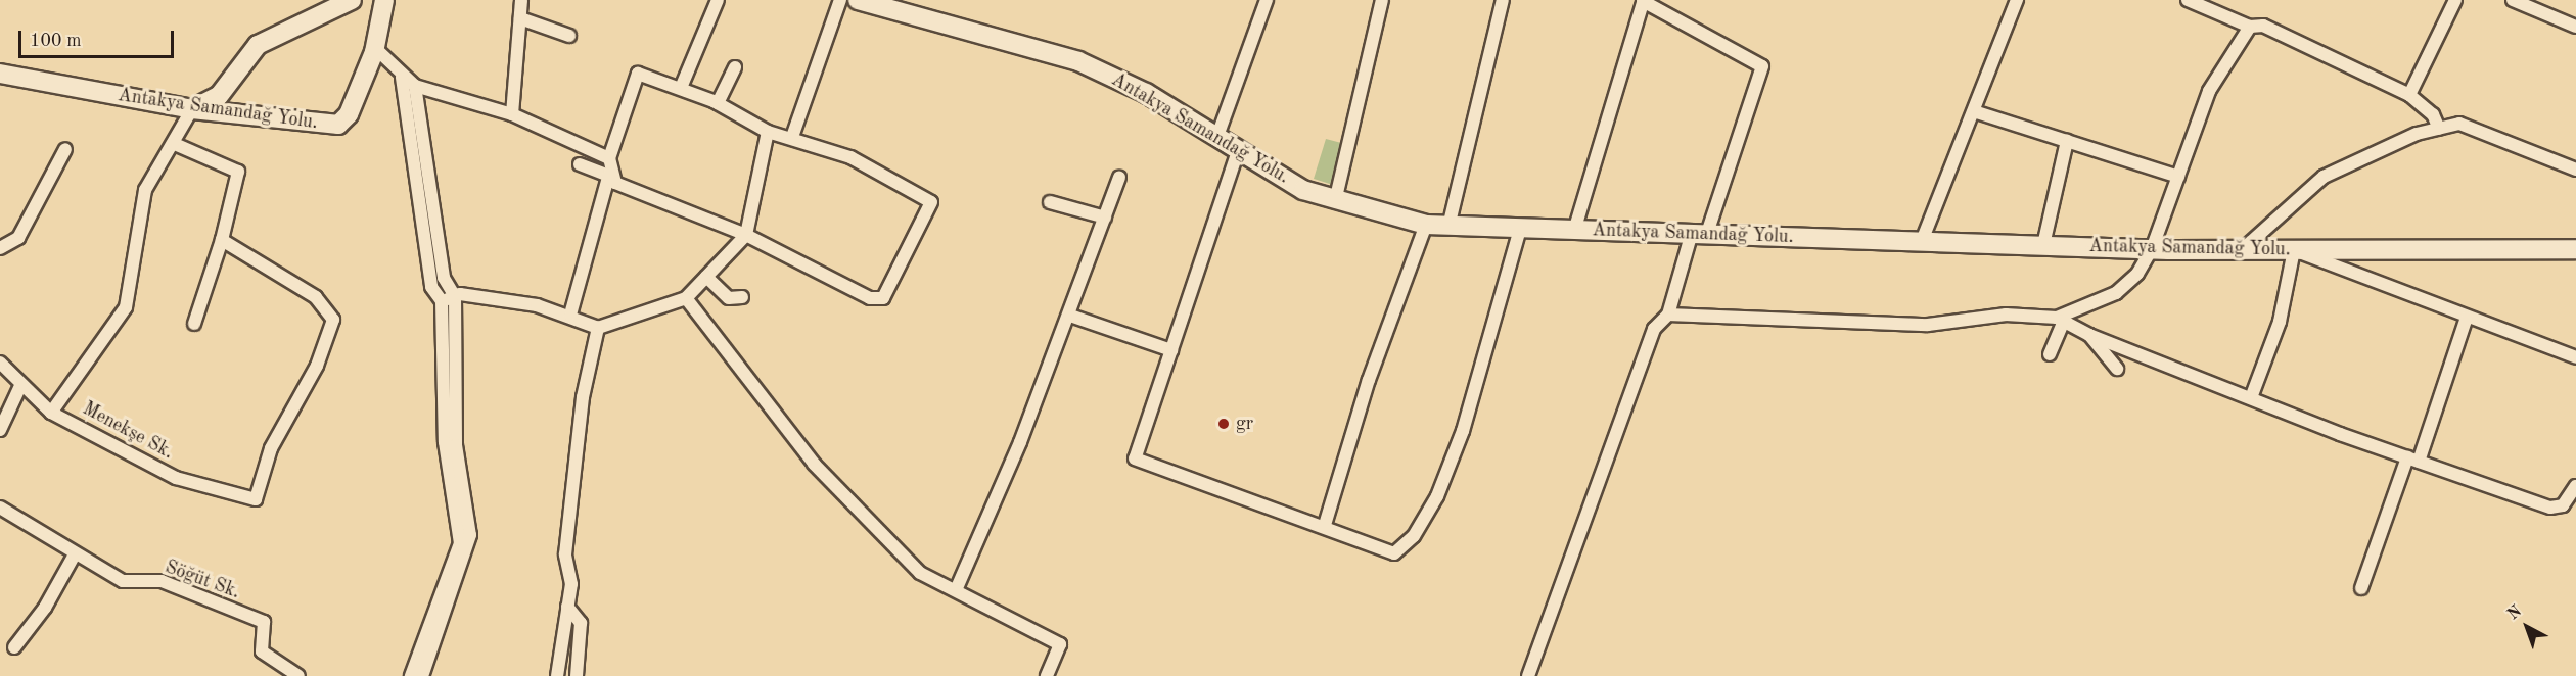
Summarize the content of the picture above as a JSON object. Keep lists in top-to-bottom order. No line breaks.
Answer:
{"streets":{"street":["Antakya Samandağ Yolu.","Menekşe Sk.","Söğüt Sk."]},"places":["gr"],"scale_bar":"100 m","north":"top left"}
